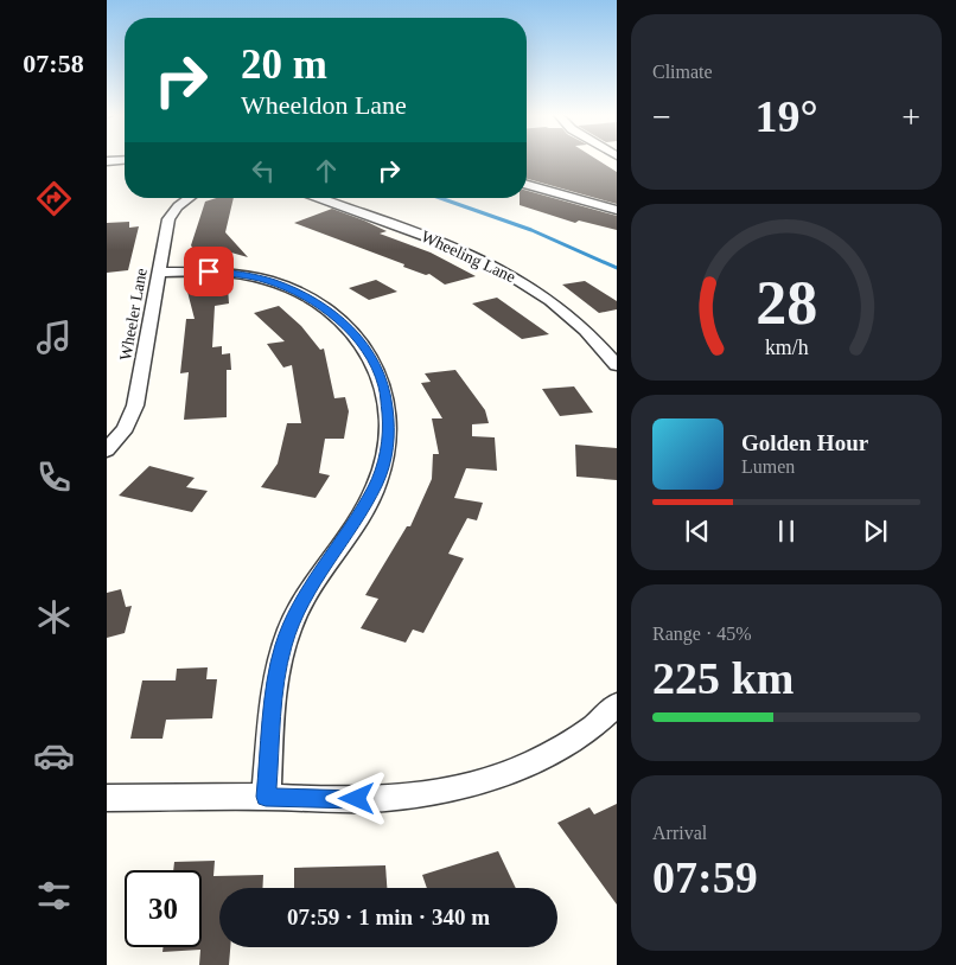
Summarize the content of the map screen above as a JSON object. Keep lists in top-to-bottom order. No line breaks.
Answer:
{"streets":{"street":["Wheeling Lane","Wheeler Lane"]},"page":{"tabs":"07:58","tile":["Climate",["Range · 45%","225 km"],["Arrival","07:59"]],"turn":["20 m","Wheeldon Lane"],"heat":["−","19°","+"],"song":["Golden Hour","Lumen"],"limit":"30","trip":"07:59 · 1 min · 340 m","gauge":["28","km/h"]}}
